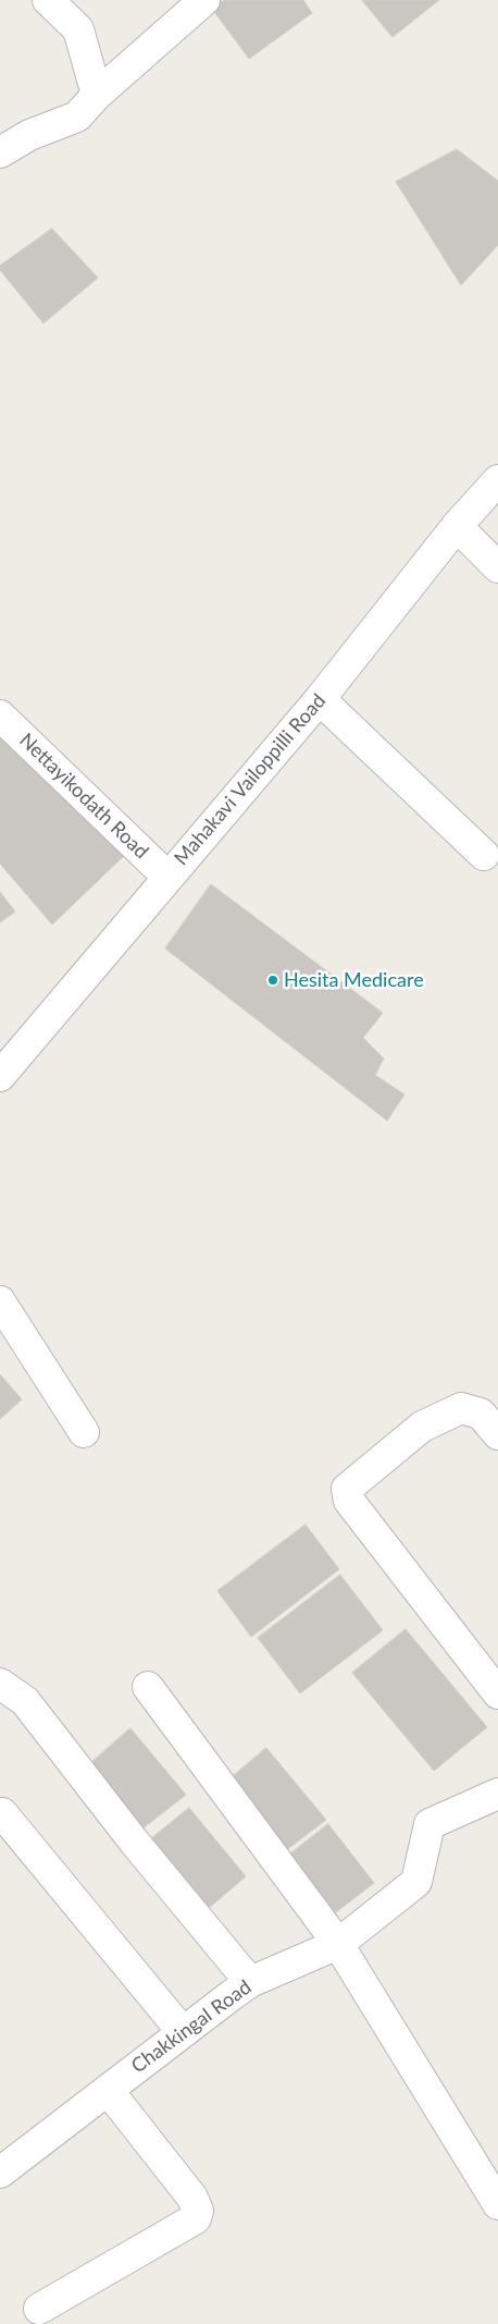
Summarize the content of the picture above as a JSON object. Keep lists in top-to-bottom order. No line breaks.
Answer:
{"streets":{"street":["Mahakavi Vailoppilli Road","Nettayikodath Road","Chakkingal Road"]},"crossings":[["Mahakavi Vailoppilli Road","Nettayikodath Road"]],"places":["Hesita Medicare"]}
